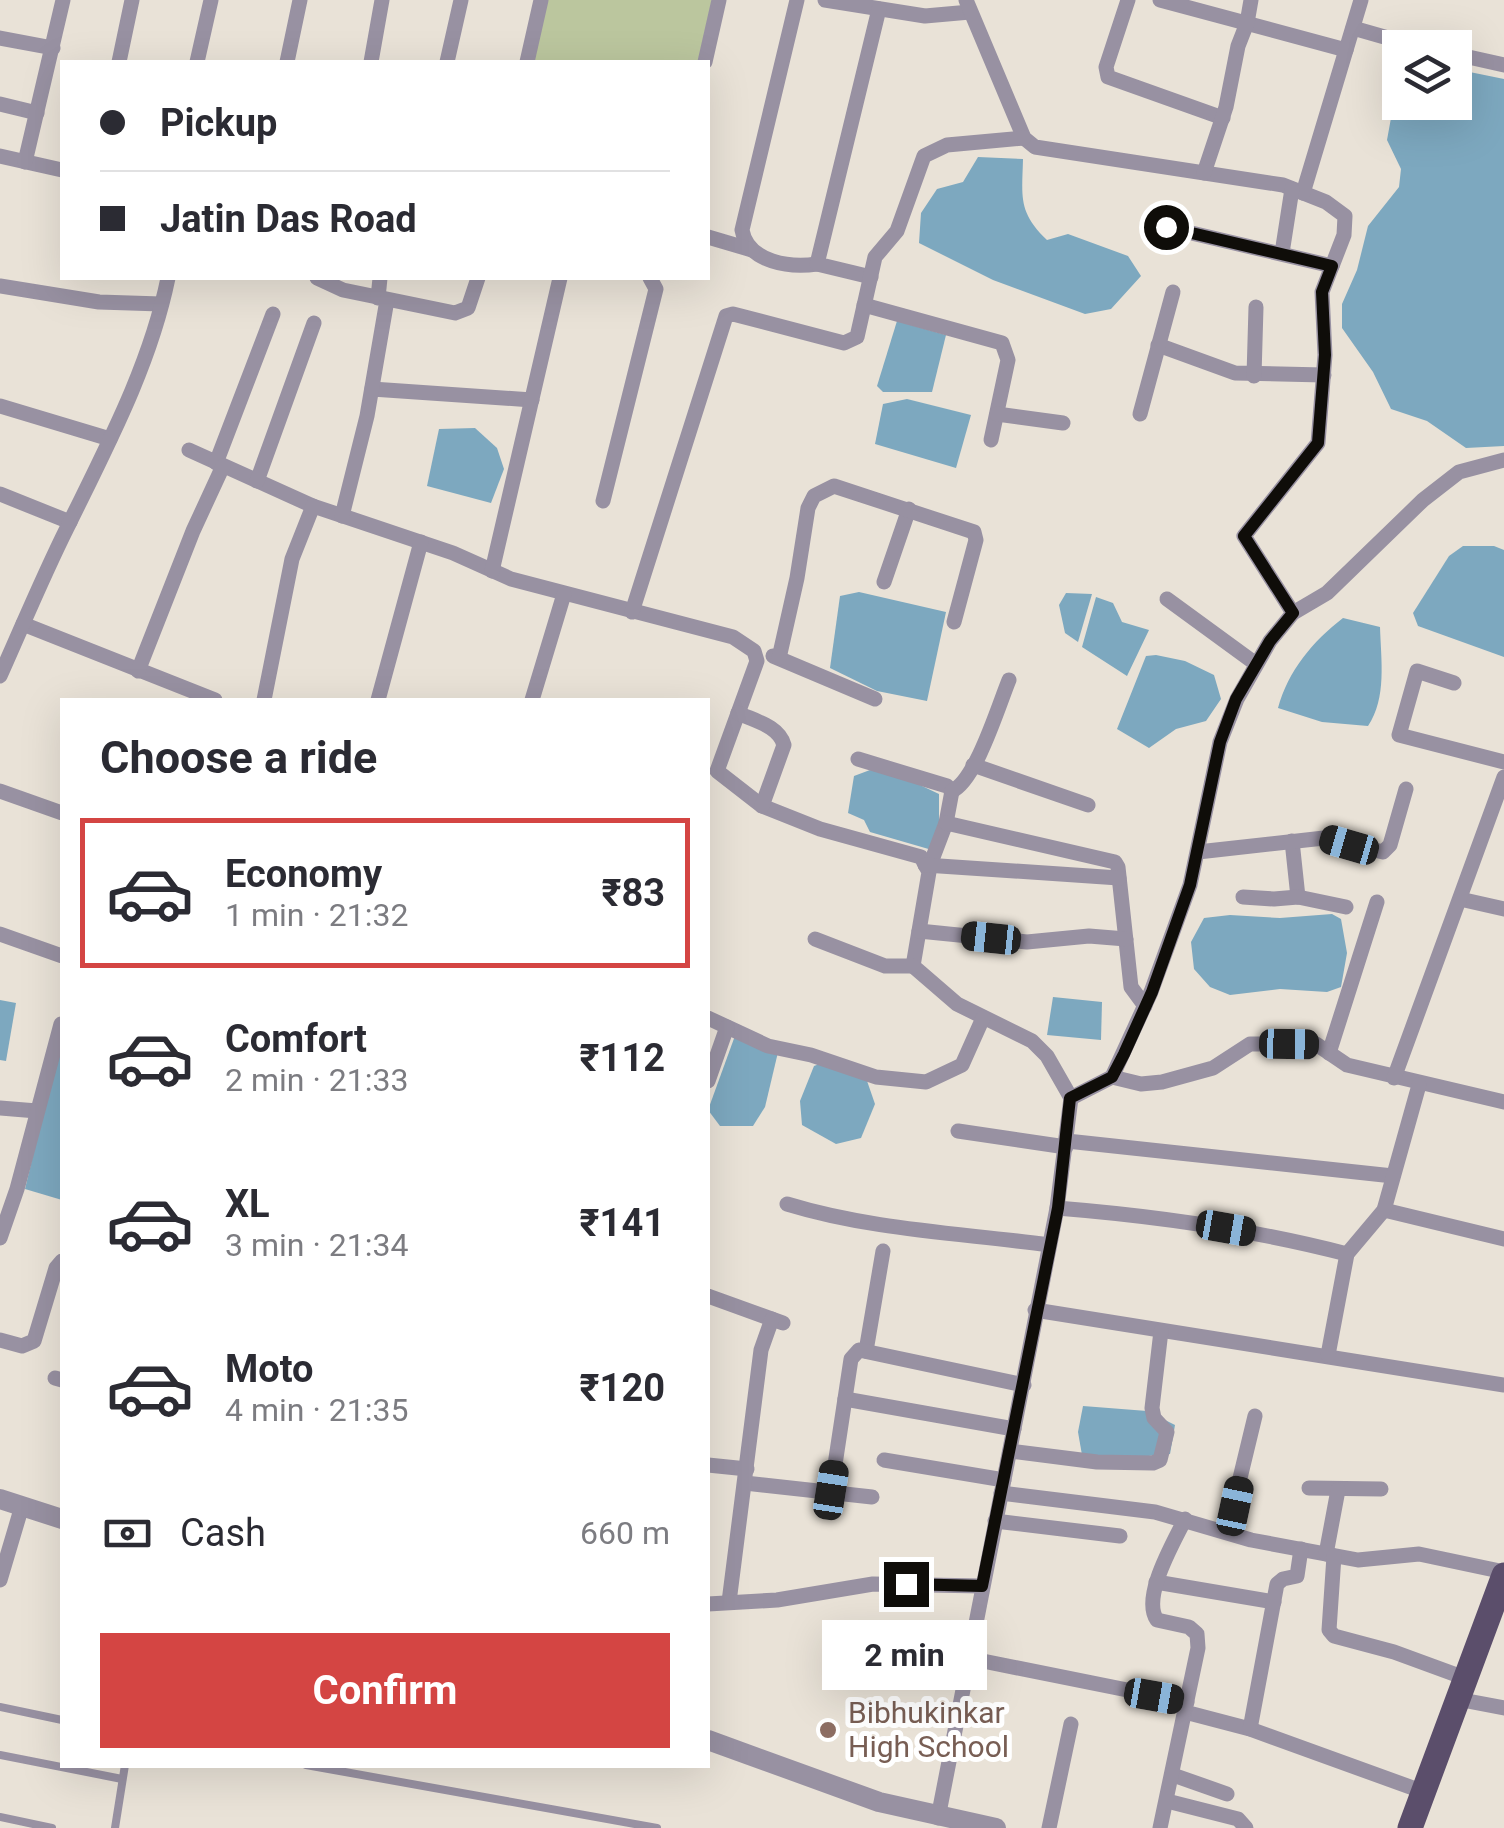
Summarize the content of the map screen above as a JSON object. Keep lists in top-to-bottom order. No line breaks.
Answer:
{"places":["Bibhukinkar High School"],"page":{"banner":["Pickup","Jatin Das Road"],"heading":"Choose a ride","list":[{"name":"Economy","note":"1 min · 21:32","value":"₹83"},{"name":"Comfort","note":"2 min · 21:33","value":"₹112"},{"name":"XL","note":"3 min · 21:34","value":"₹141"},{"name":"Moto","note":"4 min · 21:35","value":"₹120"}],"pay":["Cash","660 m"],"buttons":"Confirm","bubble":"2 min"}}
